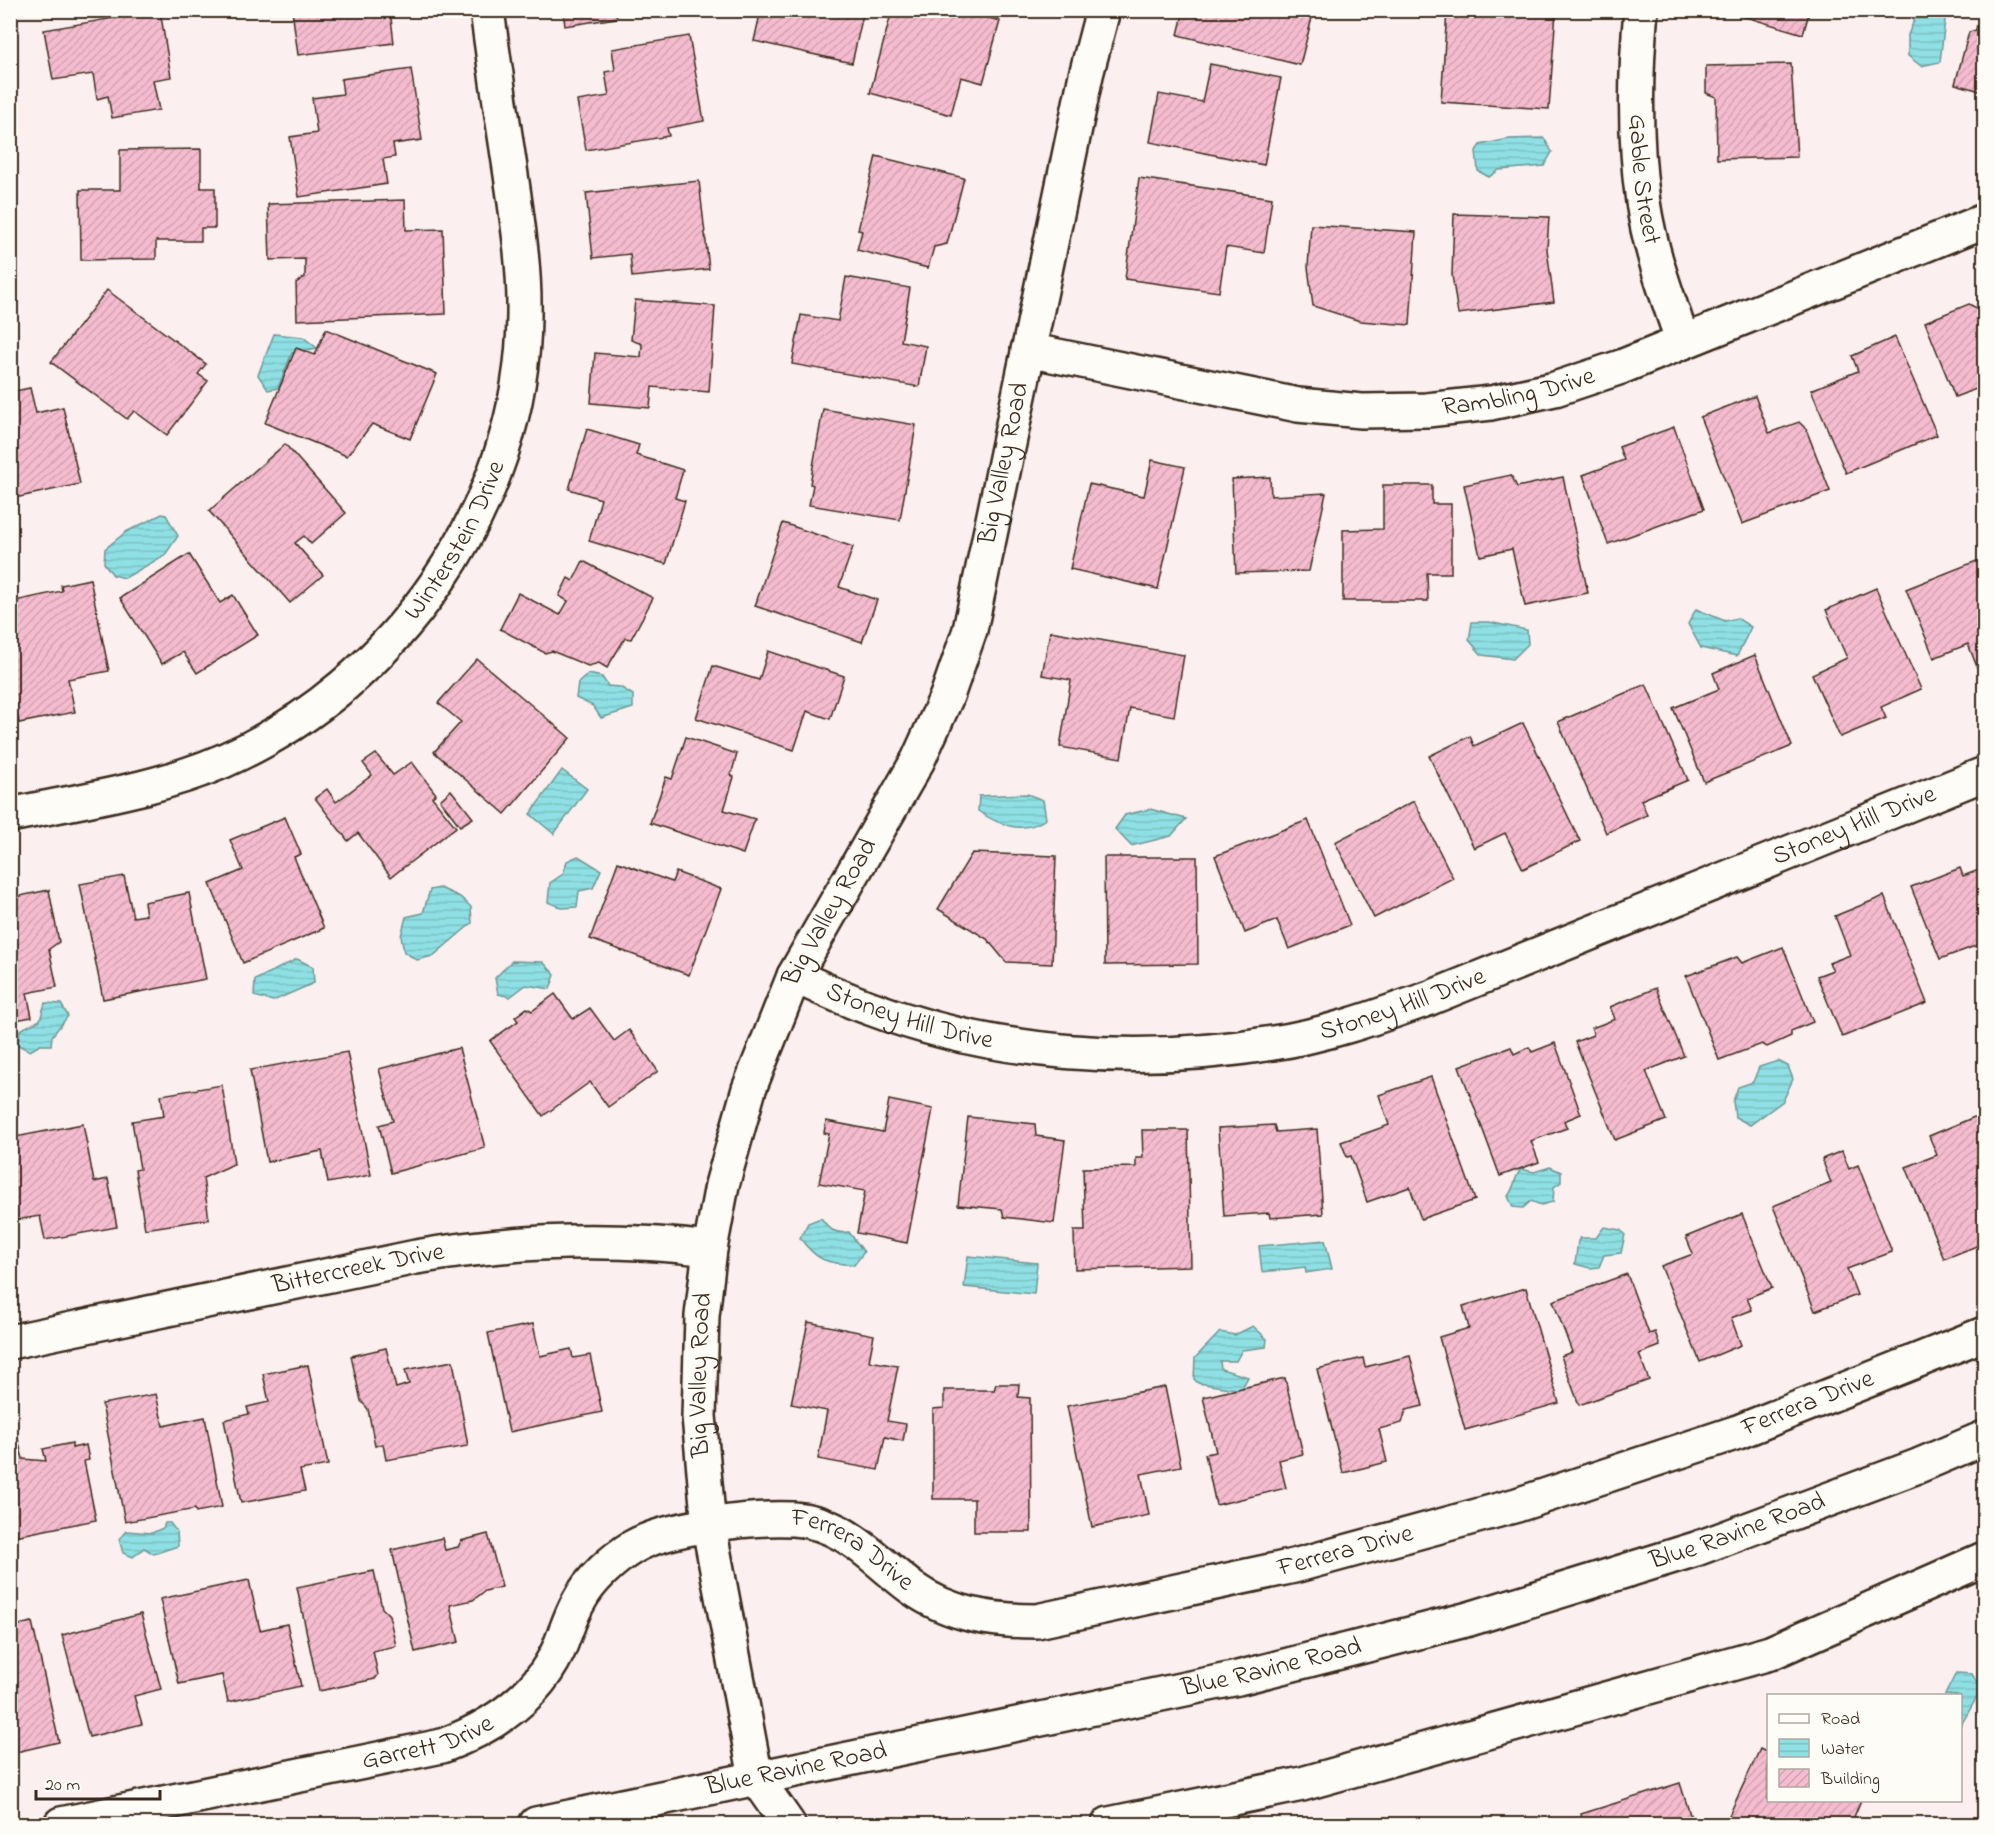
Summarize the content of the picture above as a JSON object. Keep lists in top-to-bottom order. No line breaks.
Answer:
{"streets":{"street":["Gable Street","Rambling Drive","Big Valley Road","Winterstein Drive","Stoney Hill Drive","Bittercreek Drive","Ferrera Drive","Blue Ravine Road","Garrett Drive"]},"crossings":[["Gable Street","Rambling Drive"],["Rambling Drive","Big Valley Road"],["Big Valley Road","Stoney Hill Drive"],["Big Valley Road","Bittercreek Drive"],["Big Valley Road","Ferrera Drive"],["Big Valley Road","Blue Ravine Road"],["Big Valley Road","Garrett Drive"],["Ferrera Drive","Garrett Drive"]],"legend":["Road","Water","Building"],"scale_bar":"20 m"}
